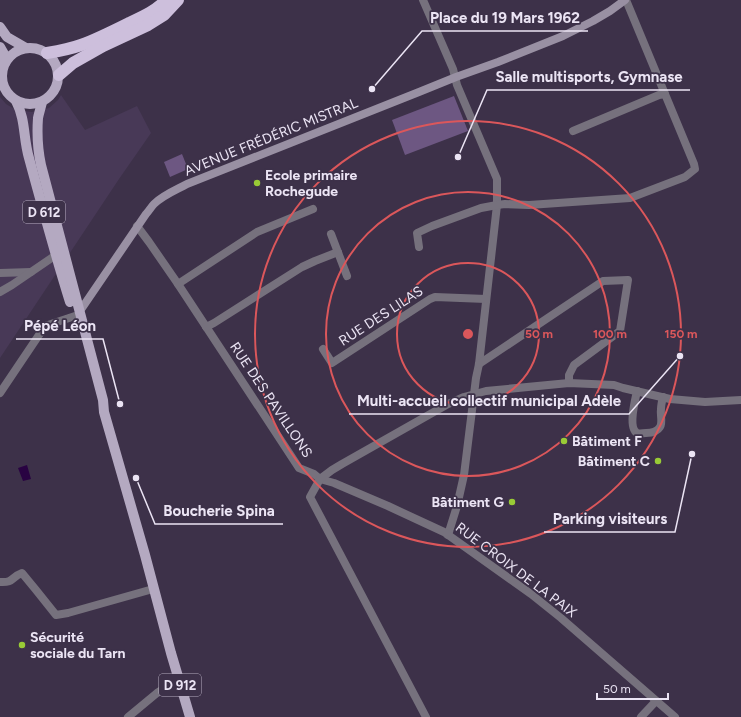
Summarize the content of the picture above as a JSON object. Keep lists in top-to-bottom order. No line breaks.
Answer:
{"streets":{"main road":["D 612","D 912"],"street":["AVENUE FRÉDÉRIC MISTRAL","RUE DES LILAS","RUE DES PAVILLONS","RUE CROIX DE LA PAIX"]},"crossings":[["AVENUE FRÉDÉRIC MISTRAL","D 612"],["AVENUE FRÉDÉRIC MISTRAL","RUE DES PAVILLONS"],["D 612","D 912"],["RUE DES PAVILLONS","RUE CROIX DE LA PAIX"]],"places":["Place du 19 Mars 1962","Salle multisports, Gymnase","Ecole primaire Rochegude","Multi-accueil collectif municipal Adèle","Pépé Léon","Bâtiment F","Parking visiteurs","Bâtiment C","Boucherie Spina","Bâtiment G","Sécurité sociale du Tarn"],"scale_bar":"50 m","rings":["50 m","100 m","150 m"]}
